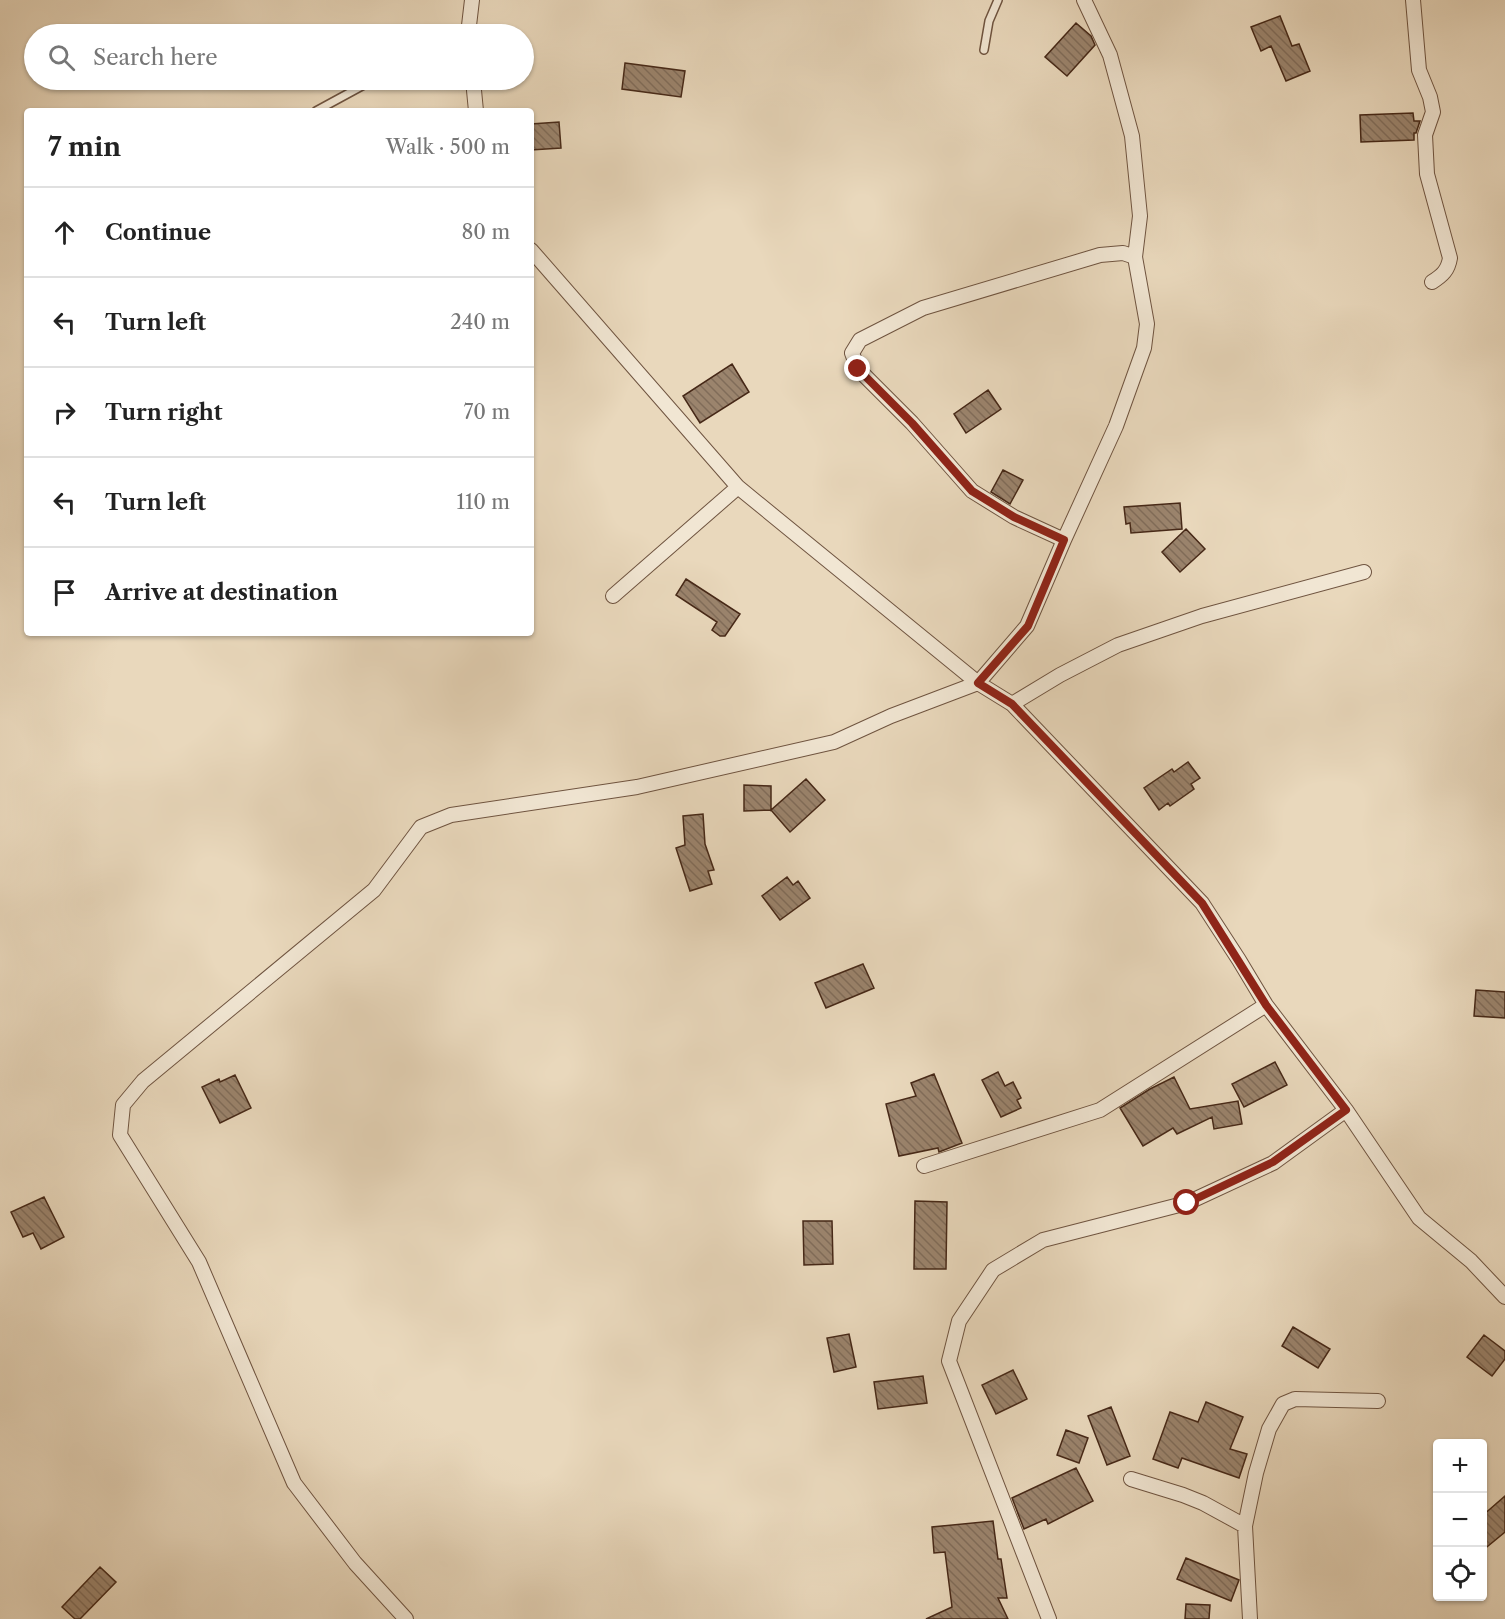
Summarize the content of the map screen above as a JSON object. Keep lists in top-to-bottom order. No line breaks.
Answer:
{"page":{"search":"Search here","heading":["7 min","Walk · 500 m"],"list":[["Continue","80 m"],["Turn left","240 m"],["Turn right","70 m"],["Turn left","110 m"],"Arrive at destination"],"map_buttons":["+","−"]}}
